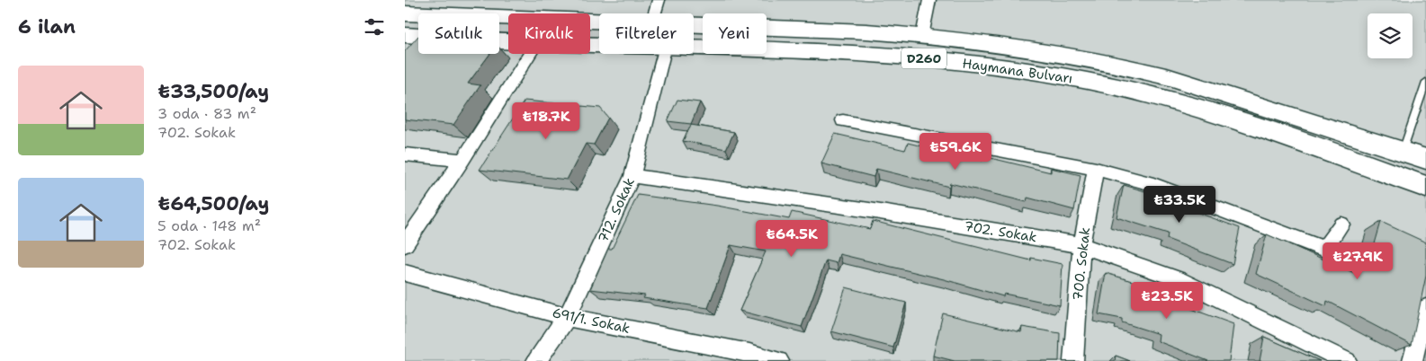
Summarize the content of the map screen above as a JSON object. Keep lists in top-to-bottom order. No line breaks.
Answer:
{"streets":{"highway":["D260","Haymana Bulvarı"],"street":["712. Sokak","702. Sokak","700. Sokak","691/1. Sokak"]},"crossings":[["712. Sokak","702. Sokak"],["712. Sokak","691/1. Sokak"],["702. Sokak","700. Sokak"]],"page":{"heading":"6 ilan","chip":["Satılık","Kiralık","Filtreler","Yeni"],"list":[{"name":"₺33,500/ay","note":"3 oda · 83 m² · 702. Sokak"},{"name":"₺64,500/ay","note":"5 oda · 148 m² · 702. Sokak"}],"price":["₺18.7K","₺59.6K","₺33.5K","₺64.5K","₺27.9K","₺23.5K"]}}
